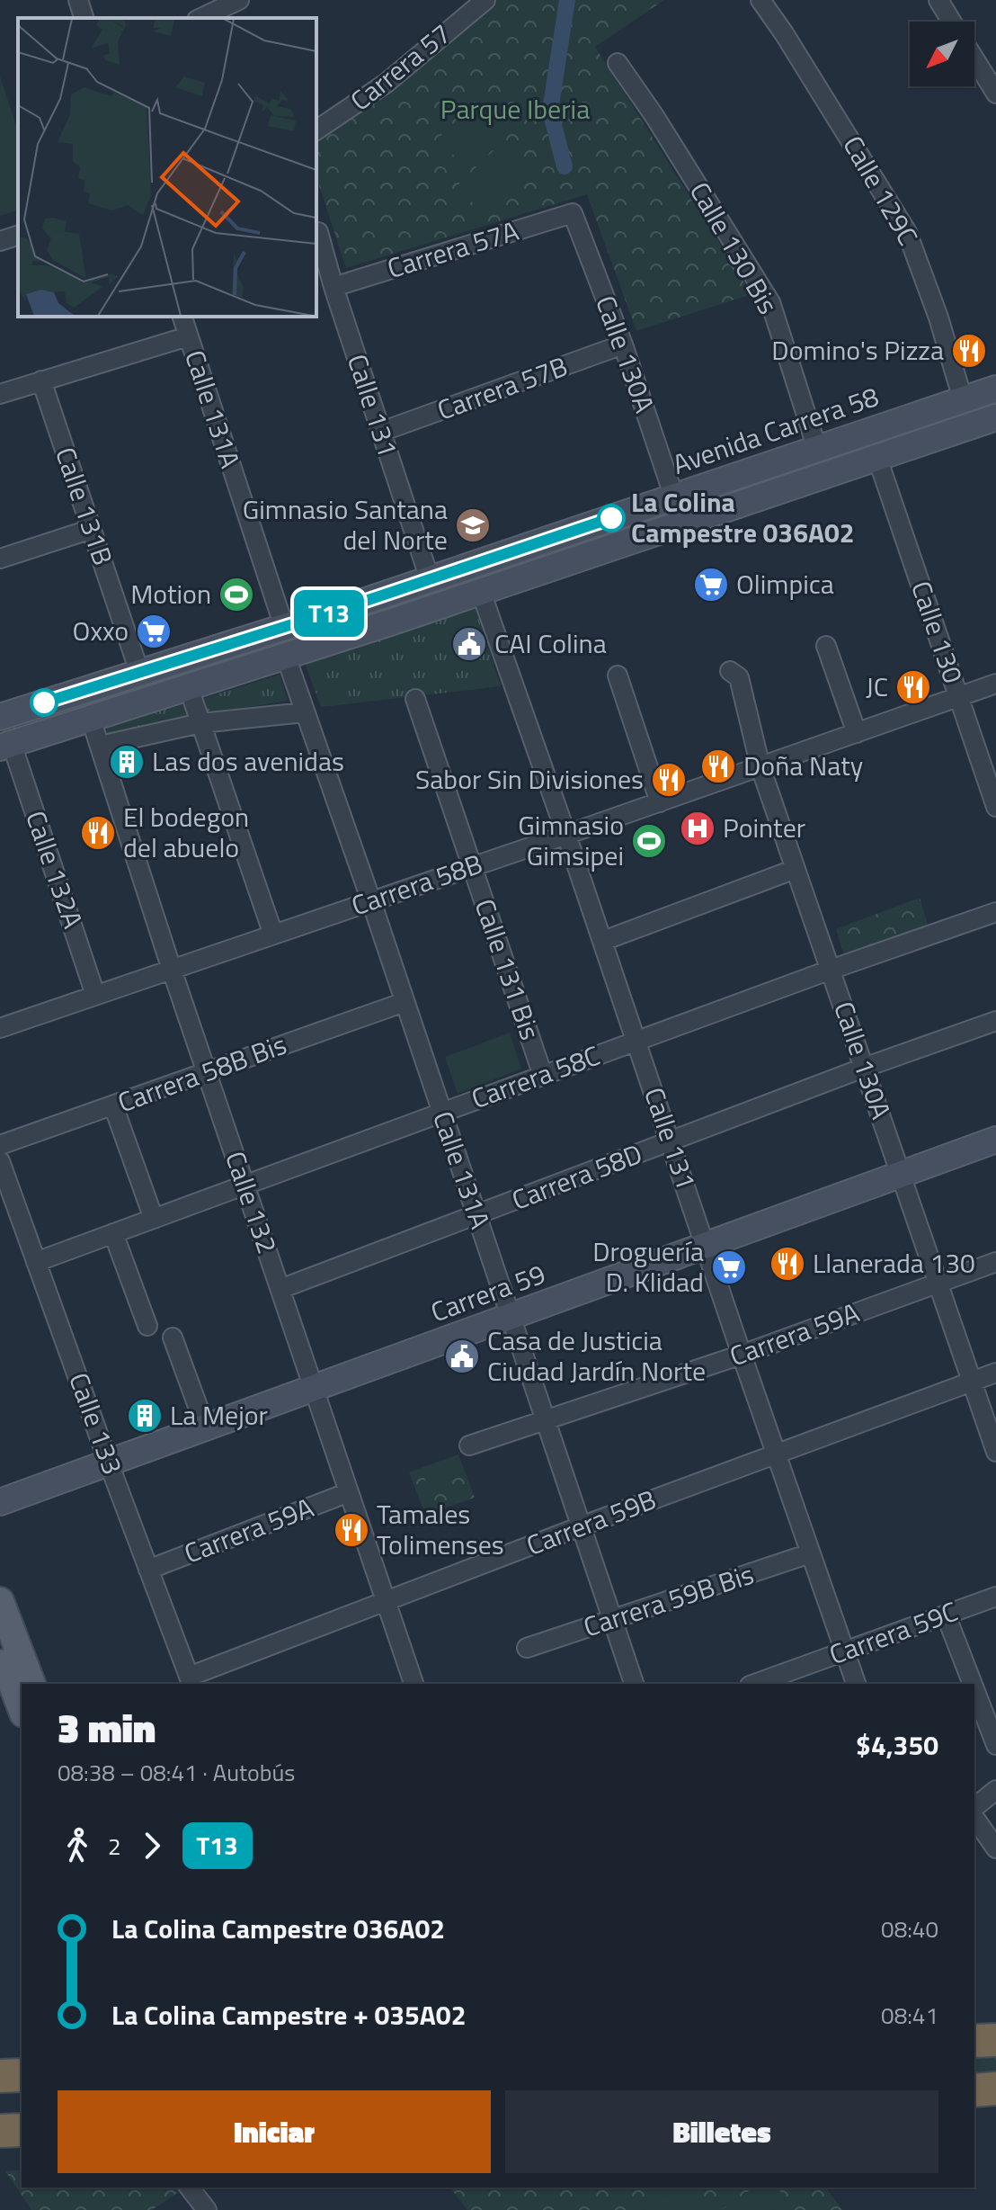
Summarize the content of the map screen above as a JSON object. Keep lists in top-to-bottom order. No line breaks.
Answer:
{"streets":{"main road":["Avenida Carrera 58","Carrera 59"],"street":["Carrera 57","Calle 129C","Calle 130 Bis","Carrera 57A","Calle 130A","Carrera 57B","Calle 131","Calle 131A","Calle 131B","Calle 130","Calle 132A","Carrera 58B","Calle 131 Bis","Carrera 58B Bis","Carrera 58C","Carrera 58D","Calle 132","Carrera 59A","Calle 133","Carrera 59B","Carrera 59B Bis","Carrera 59C"]},"crossings":[["Calle 129C","Avenida Carrera 58"],["Calle 130 Bis","Avenida Carrera 58"],["Carrera 57A","Calle 130A"],["Carrera 57A","Calle 131"],["Calle 130A","Carrera 57B"],["Calle 130A","Avenida Carrera 58"],["Calle 130A","Carrera 58B"],["Calle 130A","Carrera 58C"],["Calle 130A","Carrera 58D"],["Calle 130A","Carrera 59"],["Calle 130A","Carrera 59A"],["Calle 130A","Carrera 59B"],["Carrera 57B","Calle 131"],["Calle 131","Avenida Carrera 58"],["Calle 131","Carrera 58B"],["Calle 131","Carrera 58C"],["Calle 131","Carrera 58D"],["Calle 131","Carrera 59"],["Calle 131","Carrera 59A"],["Calle 131","Carrera 59B"],["Calle 131","Carrera 59B Bis"],["Calle 131","Carrera 59C"],["Calle 131A","Avenida Carrera 58"],["Calle 131A","Carrera 58B"],["Calle 131A","Carrera 58B Bis"],["Calle 131A","Carrera 58C"],["Calle 131A","Carrera 58D"],["Calle 131A","Carrera 59"],["Calle 131A","Carrera 59A"],["Calle 131A","Carrera 59B"],["Calle 131A","Carrera 59B Bis"],["Avenida Carrera 58","Calle 131B"],["Calle 130","Carrera 58B"],["Calle 132A","Carrera 58B"],["Carrera 58B","Calle 131 Bis"],["Carrera 58B","Calle 132"],["Calle 131 Bis","Carrera 58C"],["Carrera 58B Bis","Calle 132"],["Carrera 58C","Calle 132"],["Carrera 58C","Calle 133"],["Carrera 58D","Calle 132"],["Calle 132","Carrera 59"],["Calle 132","Carrera 59A"],["Calle 132","Carrera 59B"],["Carrera 59","Calle 133"],["Carrera 59A","Calle 133"],["Calle 133","Carrera 59B"]],"parks":["Parque Iberia"],"places":{"restaurant":["Domino's Pizza","JC","Doña Naty","Sabor Sin Divisiones","El bodegon del abuelo","Llanerada 130","Tamales Tolimenses"],"other":["La Colina Campestre 036A02"],"school or university":["Gimnasio Santana del Norte"],"supermarket":["Olimpica","Oxxo","Droguería D. Klidad"],"sports":["Motion","Gimnasio Gimsipei"],"public building":["CAI Colina","Casa de Justicia Ciudad Jardín Norte"],"building":["Las dos avenidas","La Mejor"],"hospital":["Pointer"]},"lines":["bus line T13"],"north":"bottom left","page":{"on_map":"T13","heading":["3 min","08:38 – 08:41 · Autobús","$4,350"],"legs":["2","T13"],"list":[{"name":"La Colina Campestre 036A02","value":"08:40"},{"name":"La Colina Campestre + 035A02","value":"08:41"}],"buttons":["Iniciar","Billetes"]}}
